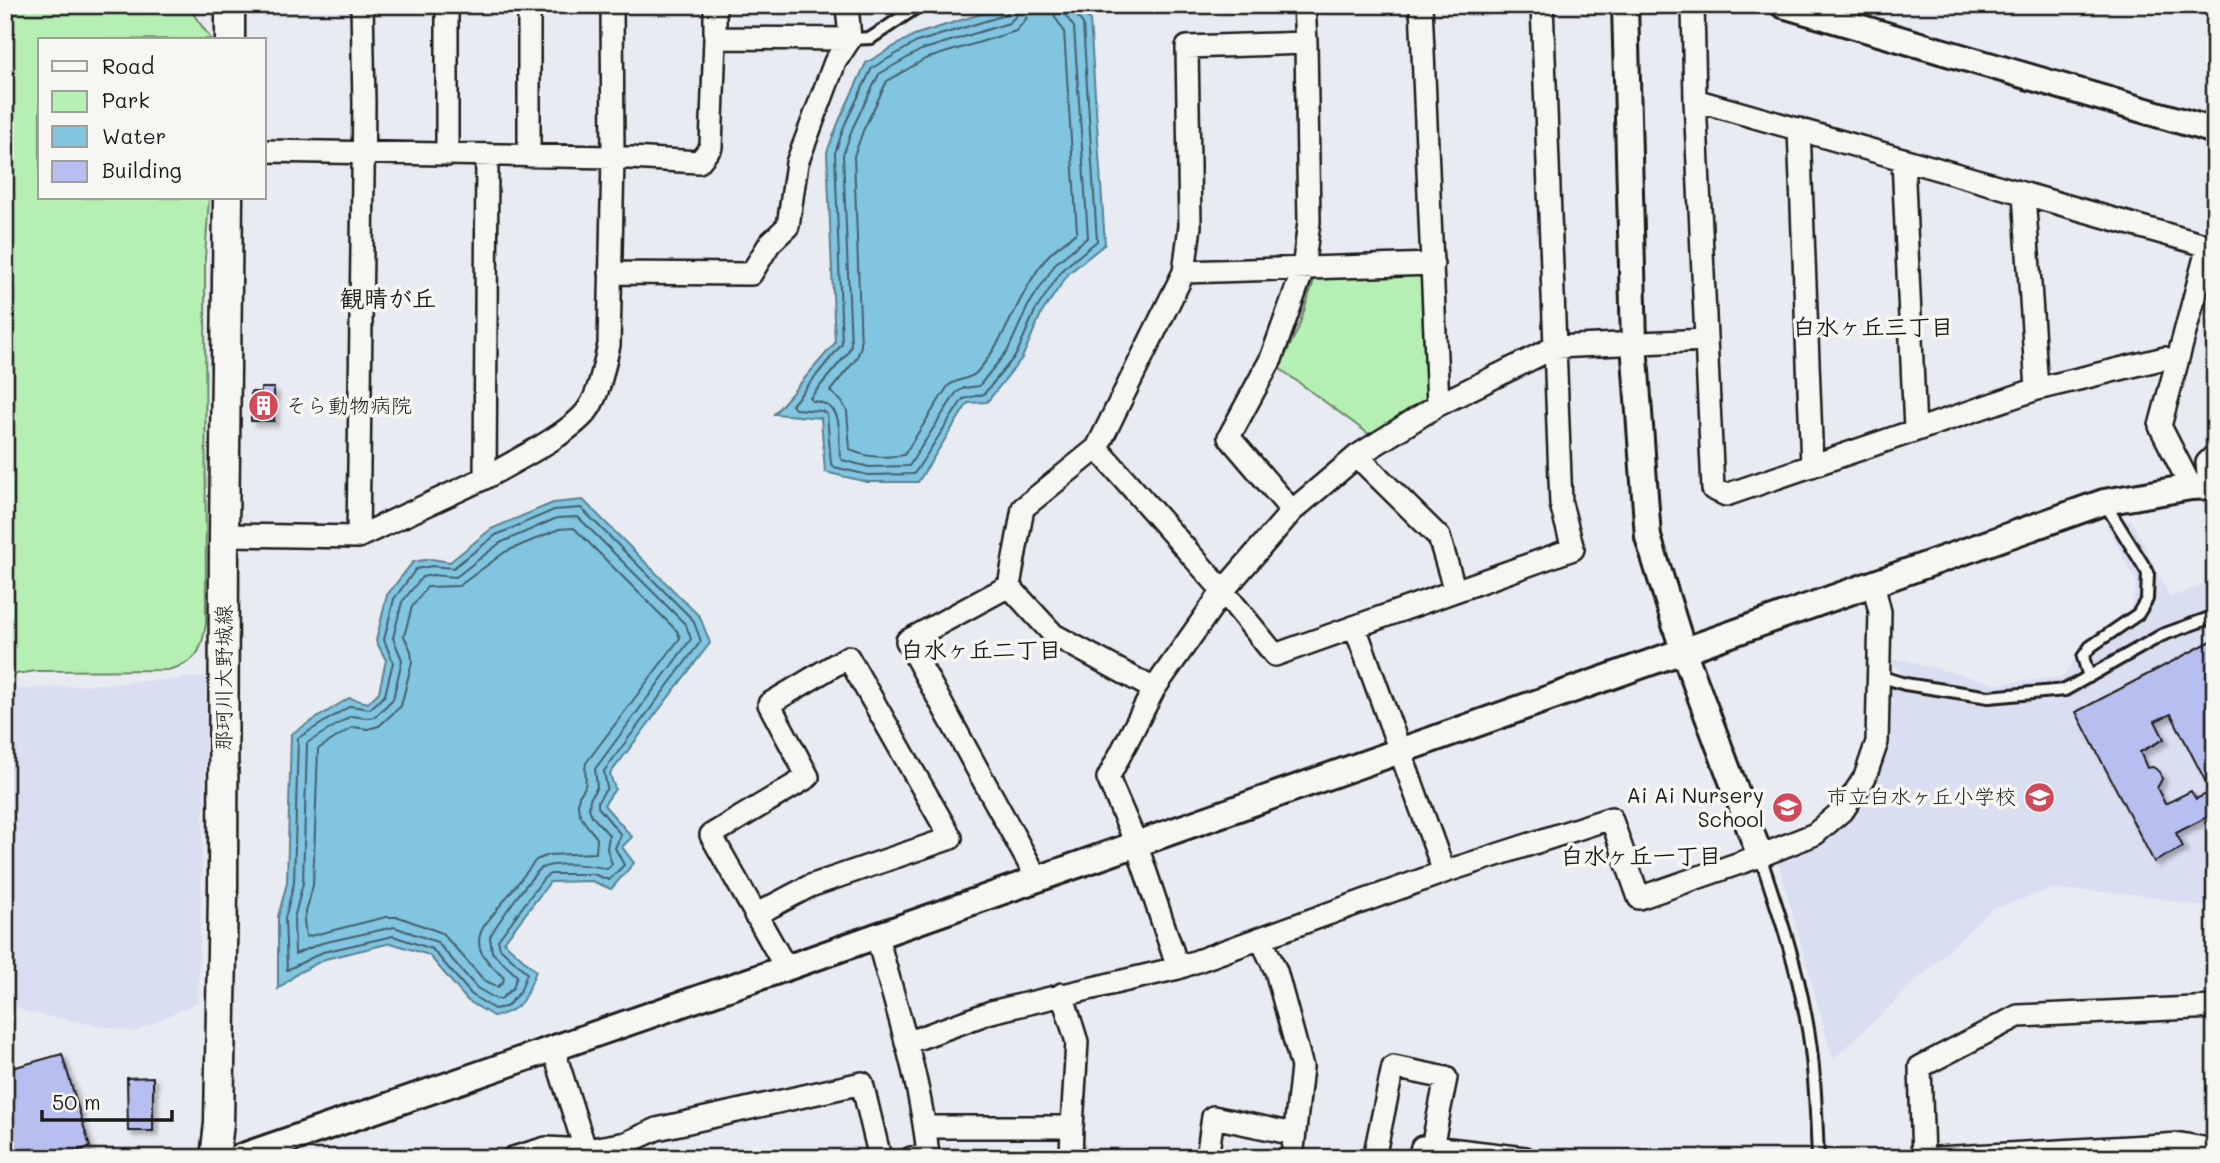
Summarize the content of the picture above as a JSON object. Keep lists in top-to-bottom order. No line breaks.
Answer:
{"streets":{"main road":["那珂川大野城線"]},"districts":["観晴が丘","白水ヶ丘三丁目","白水ヶ丘二丁目","白水ヶ丘一丁目"],"places":{"building":["そら動物病院"],"school or university":["市立白水ヶ丘小学校","Ai Ai Nursery School"]},"legend":["Road","Park","Water","Building"],"scale_bar":"50 m"}
